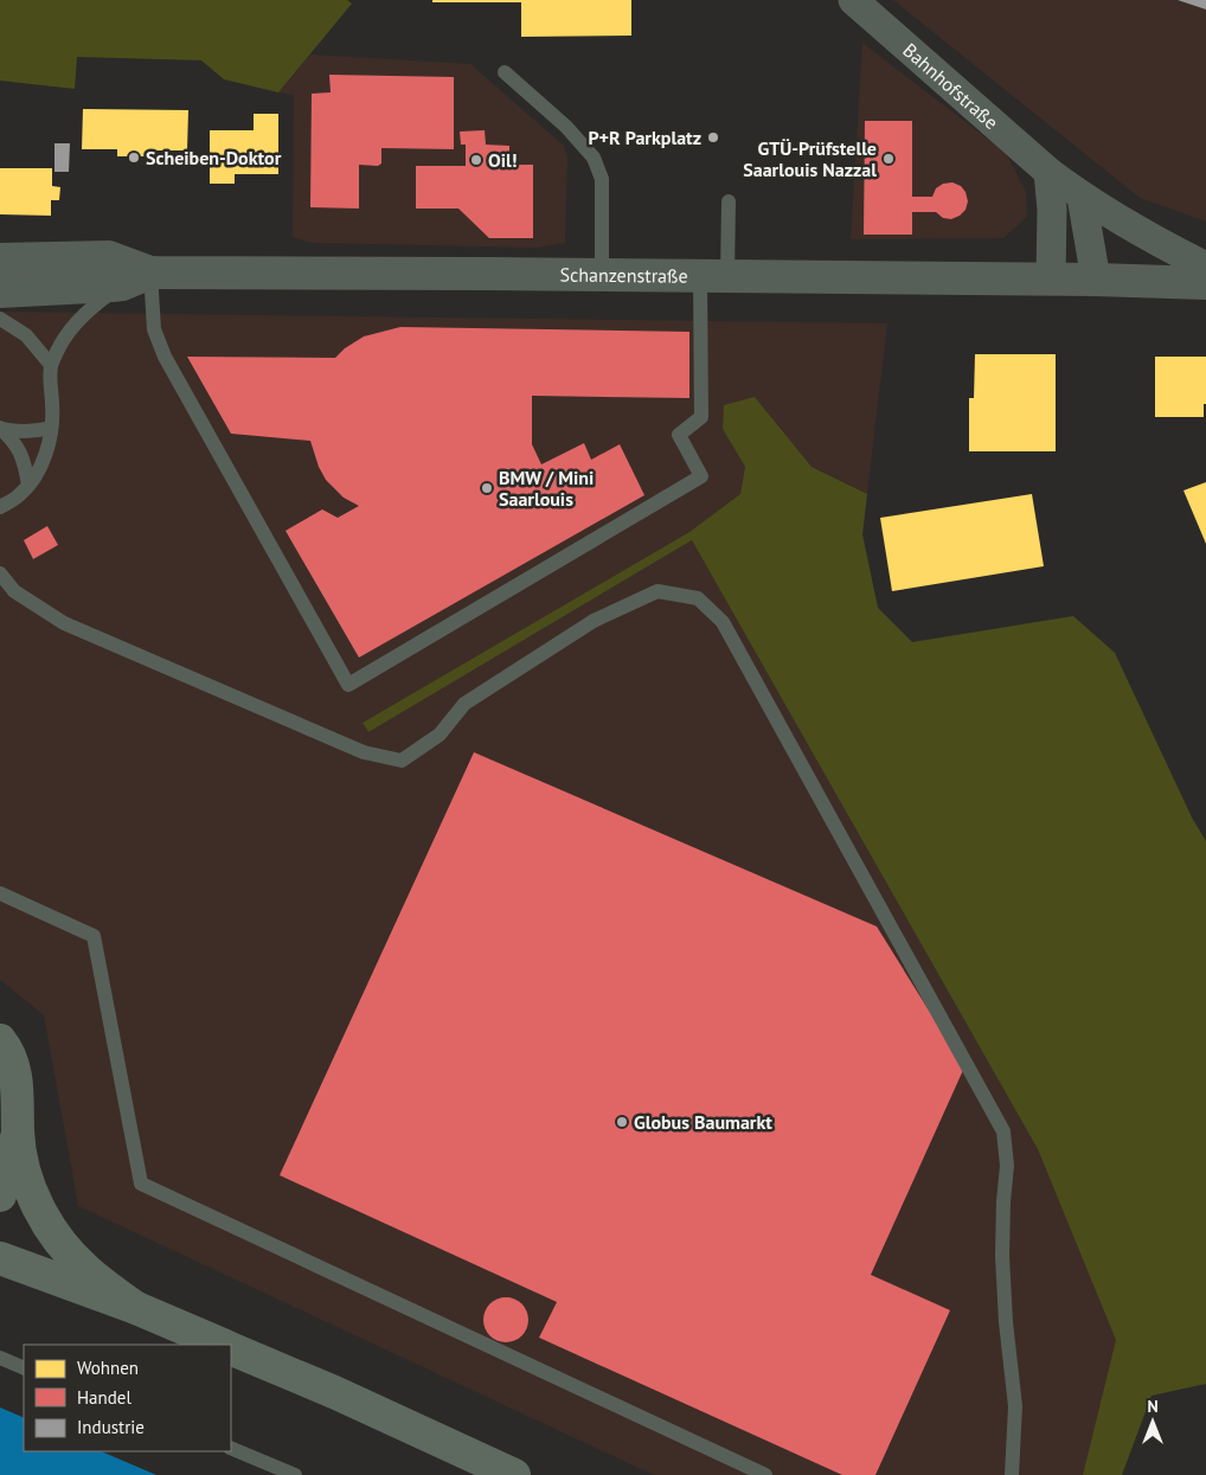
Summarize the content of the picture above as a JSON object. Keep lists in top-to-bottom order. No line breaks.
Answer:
{"streets":{"street":["Bahnhofstraße","Schanzenstraße"]},"places":["P+R Parkplatz","Scheiben-Doktor","GTÜ-Prüfstelle Saarlouis Nazzal","Oil!","BMW / Mini Saarlouis","Globus Baumarkt"],"legend":["Wohnen","Handel","Industrie"],"north":"top"}
